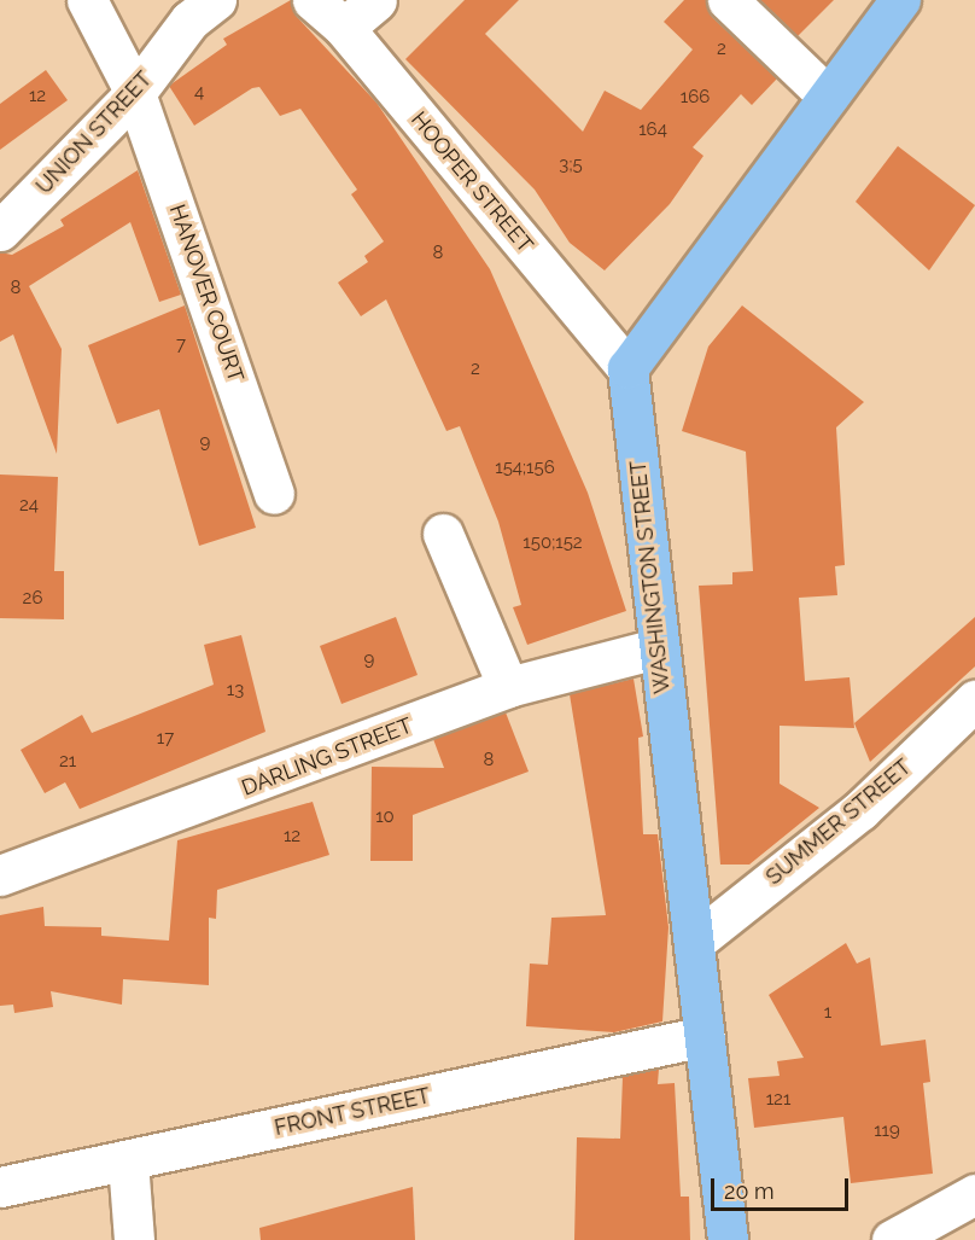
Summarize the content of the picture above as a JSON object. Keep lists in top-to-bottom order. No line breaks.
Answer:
{"streets":{"main road":["WASHINGTON STREET"],"street":["UNION STREET","HOOPER STREET","HANOVER COURT","DARLING STREET","SUMMER STREET","FRONT STREET"]},"crossings":[["UNION STREET","HANOVER COURT"],["HOOPER STREET","WASHINGTON STREET"],["WASHINGTON STREET","DARLING STREET"],["WASHINGTON STREET","SUMMER STREET"],["WASHINGTON STREET","FRONT STREET"]],"house_numbers":["2","4","12","166","164","3;5","8","8","7","2","9","154;156","24","150;152","26","9","13","17","8","21","10","12","1","121","119"],"scale_bar":"20 m"}
